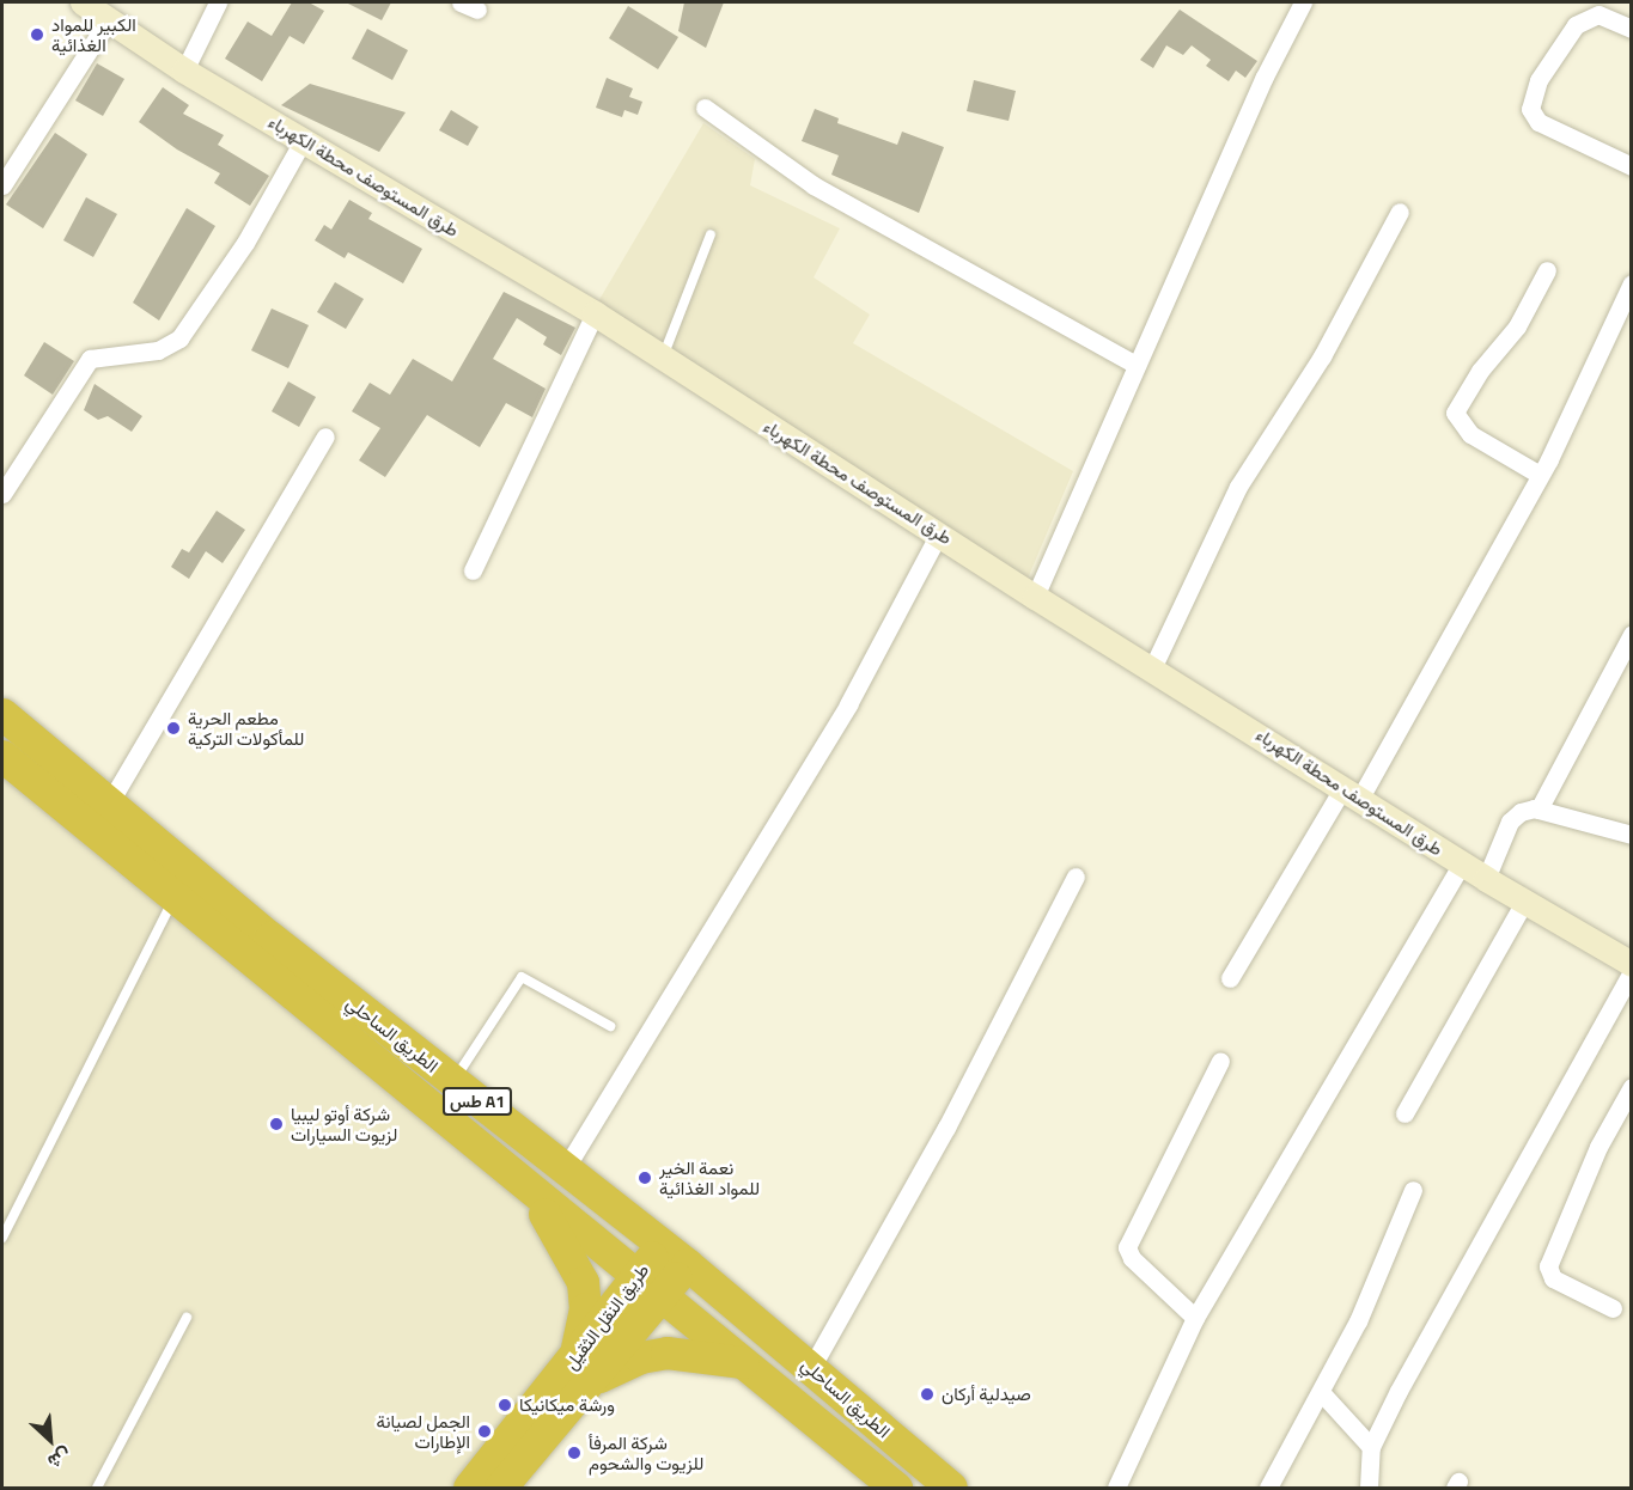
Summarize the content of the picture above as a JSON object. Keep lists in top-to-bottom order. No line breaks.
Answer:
{"streets":{"highway":["الطريق الساحلي","طس A1","طريق النقل الثقيل"],"street":["طرق المستوصف محطة الكهرباء"]},"crossings":[["الطريق الساحلي","طريق النقل الثقيل"]],"places":["الكبير للمواد الغذائية","مطعم الحرية للمأكولات التركية","شركة أوتو ليبيا لزيوت السيارات","نعمة الخير للمواد الغذائية","صيدلية أركان","ورشة ميكانيكا","الجمل لصيانة الإطارات","شركة المرفأ للزيوت والشحوم"],"north":"bottom right"}
